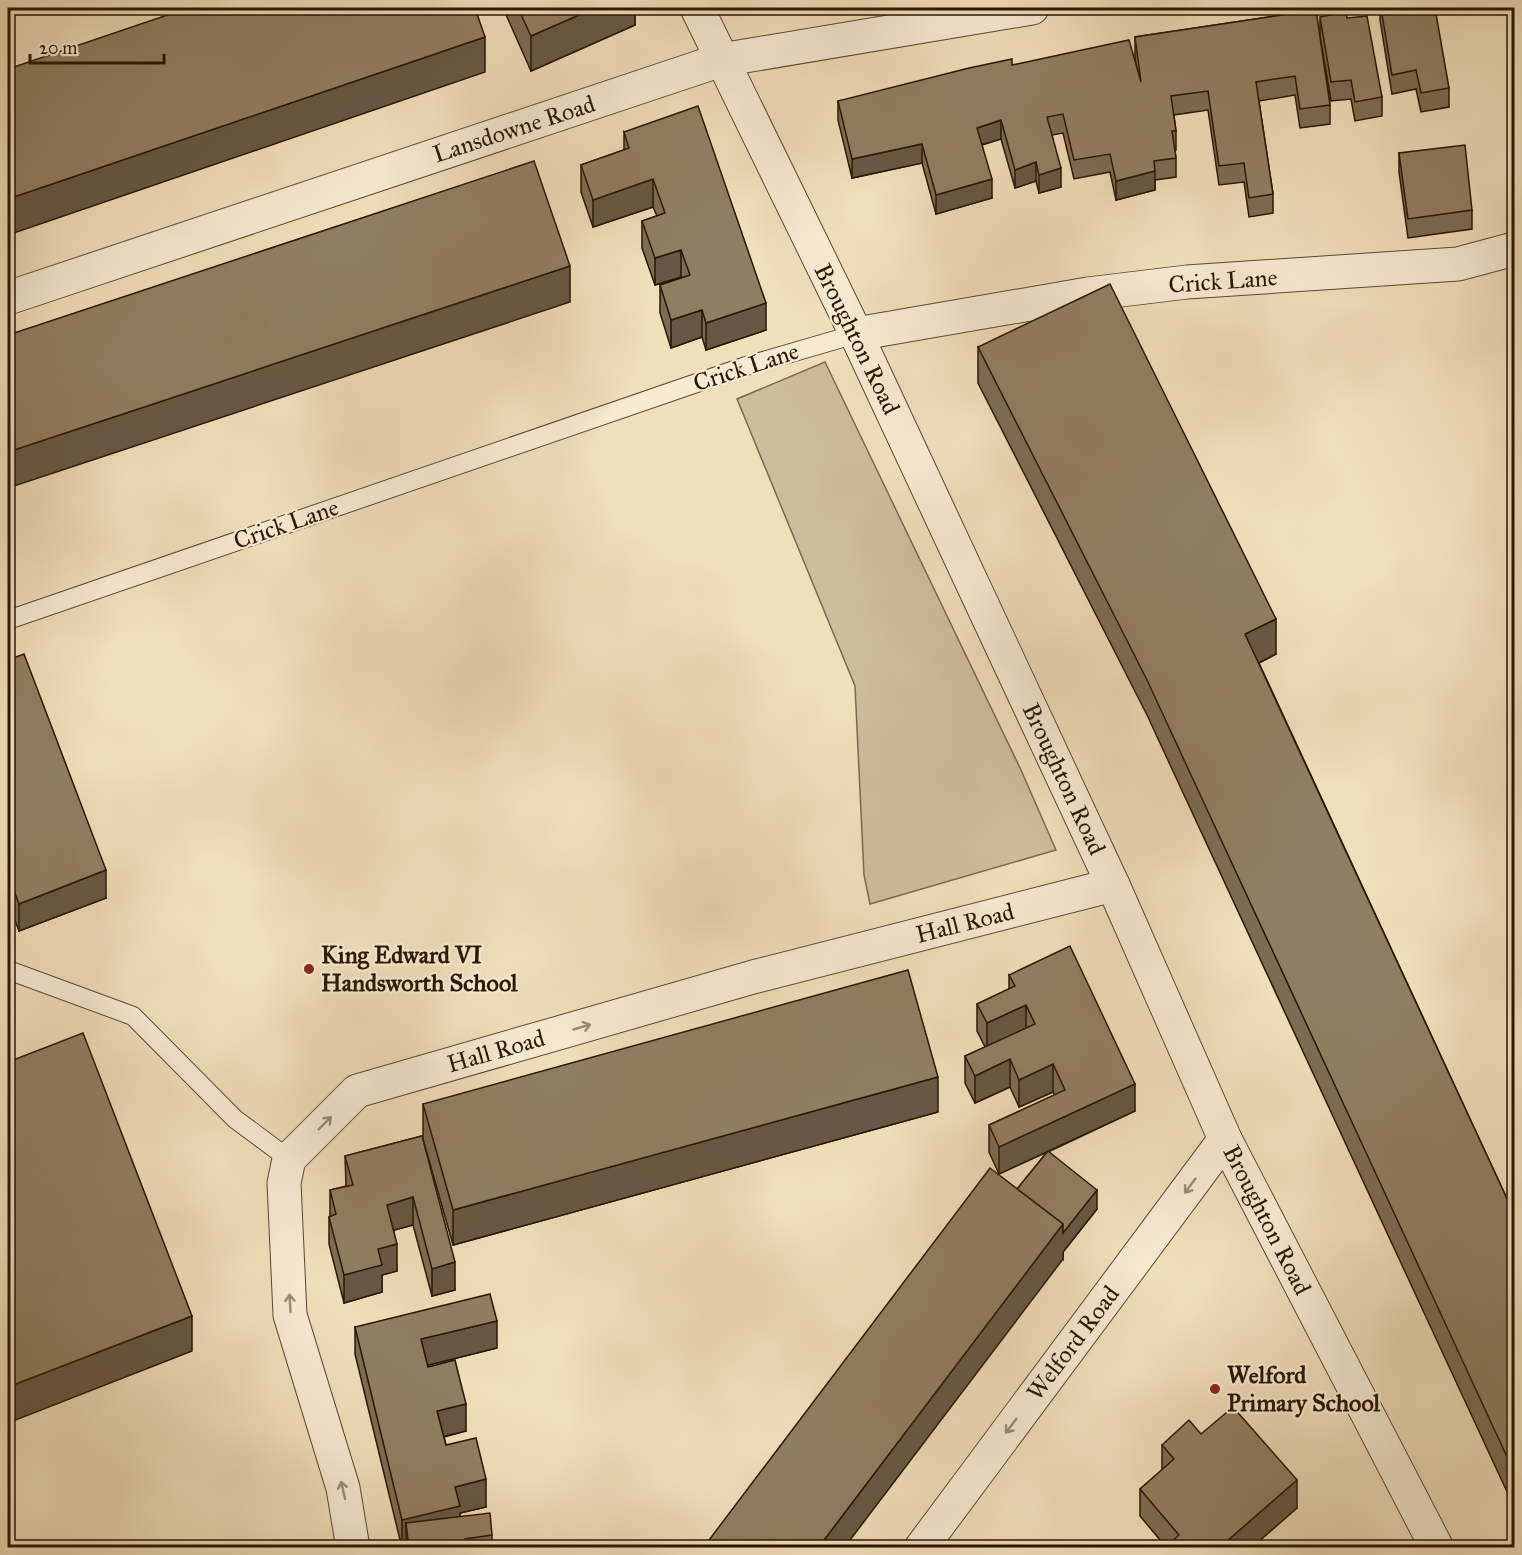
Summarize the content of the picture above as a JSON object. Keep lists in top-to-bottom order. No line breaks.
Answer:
{"streets":{"street":["Lansdowne Road","Crick Lane","Broughton Road","Hall Road","Welford Road"]},"crossings":[["Lansdowne Road","Broughton Road"],["Crick Lane","Broughton Road"],["Broughton Road","Hall Road"],["Broughton Road","Welford Road"]],"one_way":["Hall Road","Welford Road"],"places":["King Edward VI Handsworth School","Welford Primary School"],"scale_bar":"20 m"}
